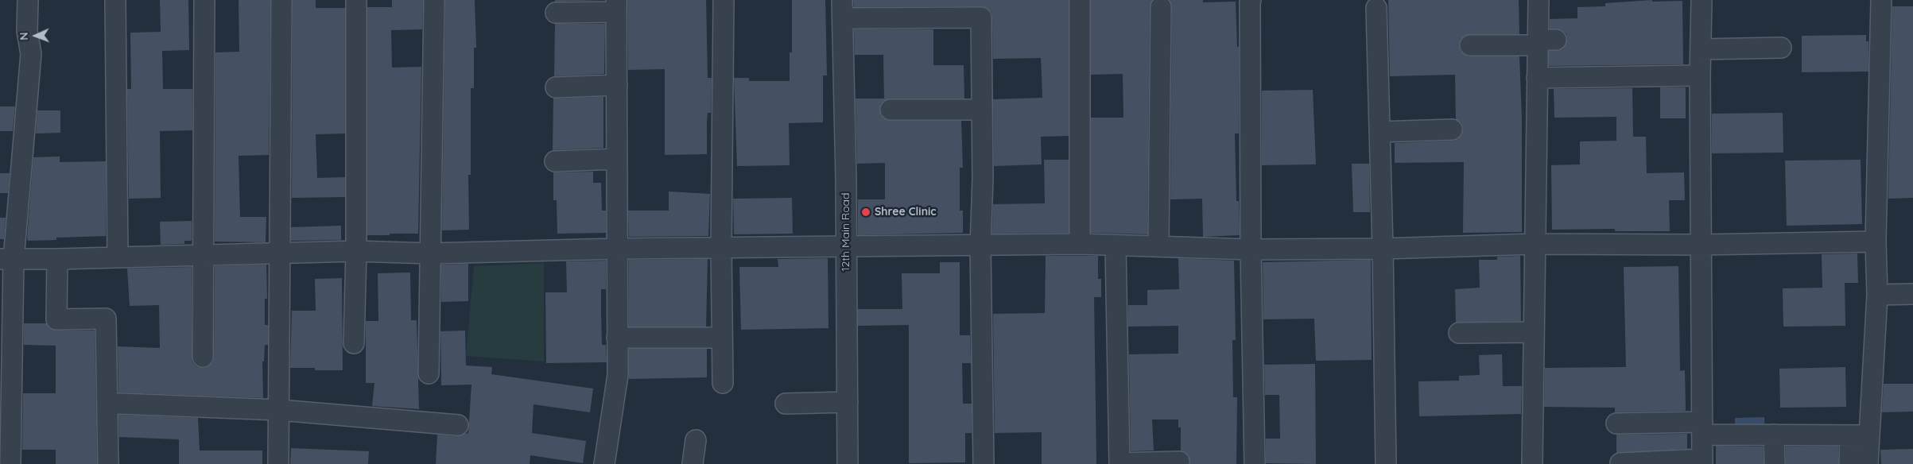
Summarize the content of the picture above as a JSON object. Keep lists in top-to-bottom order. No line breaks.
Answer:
{"streets":{"street":["12th Main Road"]},"places":["Shree Clinic"],"north":"left"}
